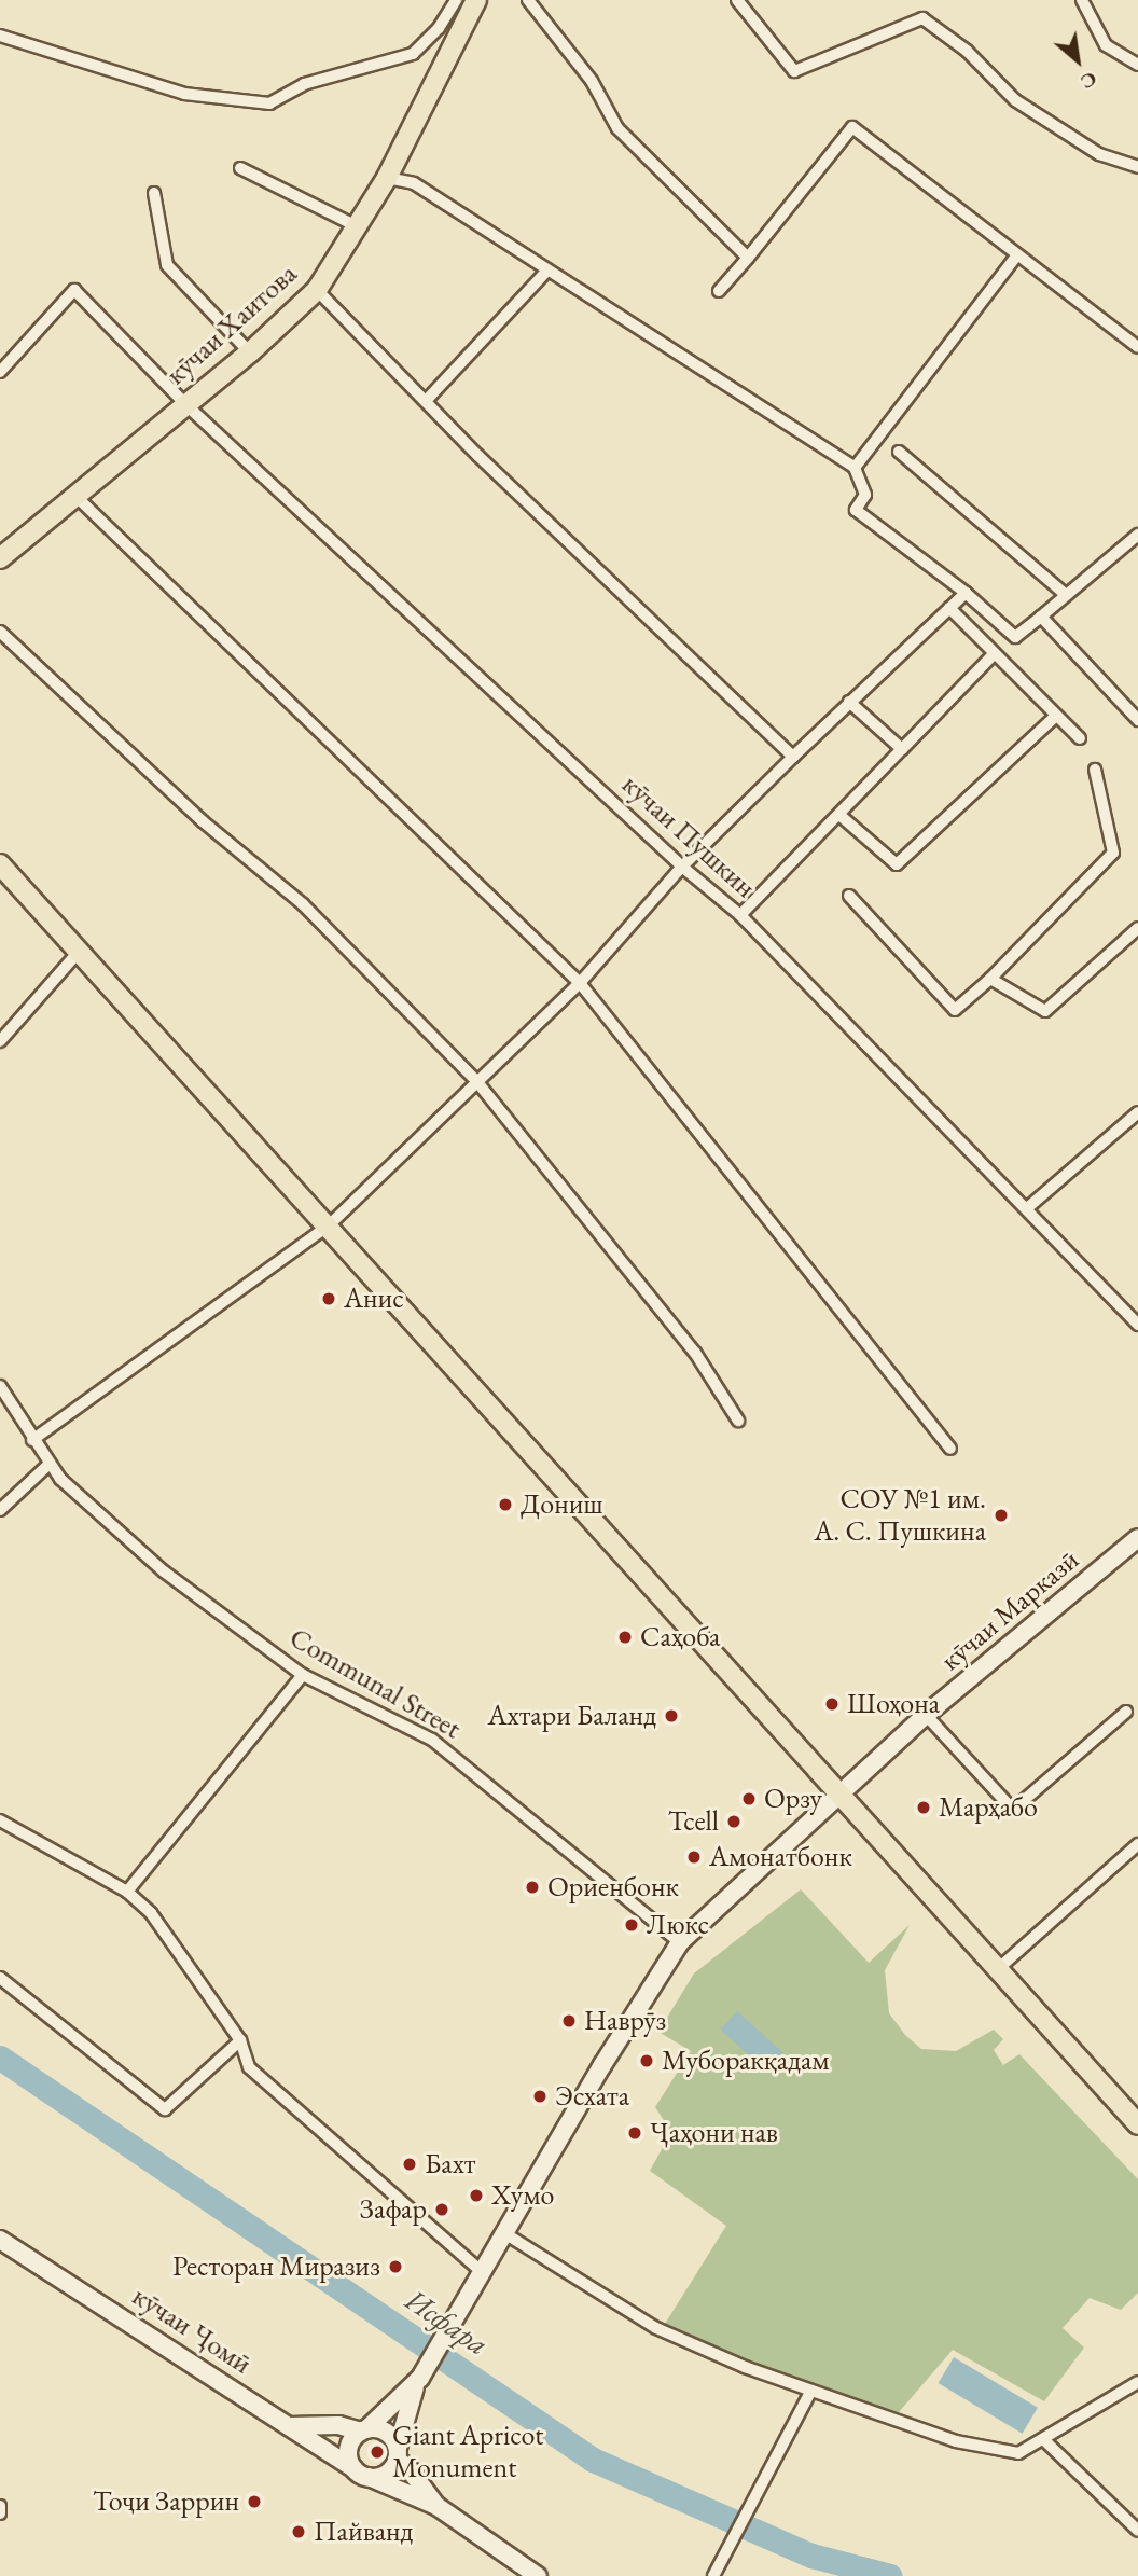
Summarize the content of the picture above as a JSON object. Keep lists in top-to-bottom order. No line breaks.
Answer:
{"streets":{"main road":["кӯчаи Хаитова","кӯчаи Марказӣ","кӯчаи Ҷомӣ"],"street":["кӯчаи Пушкин","Communal Street"]},"crossings":[["кӯчаи Хаитова","кӯчаи Пушкин"],["кӯчаи Марказӣ","Communal Street"]],"water":["Исфара"],"places":["Анис","Дониш","СОУ №1 им. А. С. Пушкина","Саҳоба","Шоҳона","Ахтари Баланд","Орзу","Марҳабо","Tcell","Амонатбонк","Ориенбонк","Люкс","Наврӯз","Муборакқадам","Эсхата","Ҷаҳони нав","Бахт","Хумо","Зафар","Ресторан Миразиз","Giant Apricot Monument","Тоҷи Заррин","Пайванд"],"north":"bottom right"}
